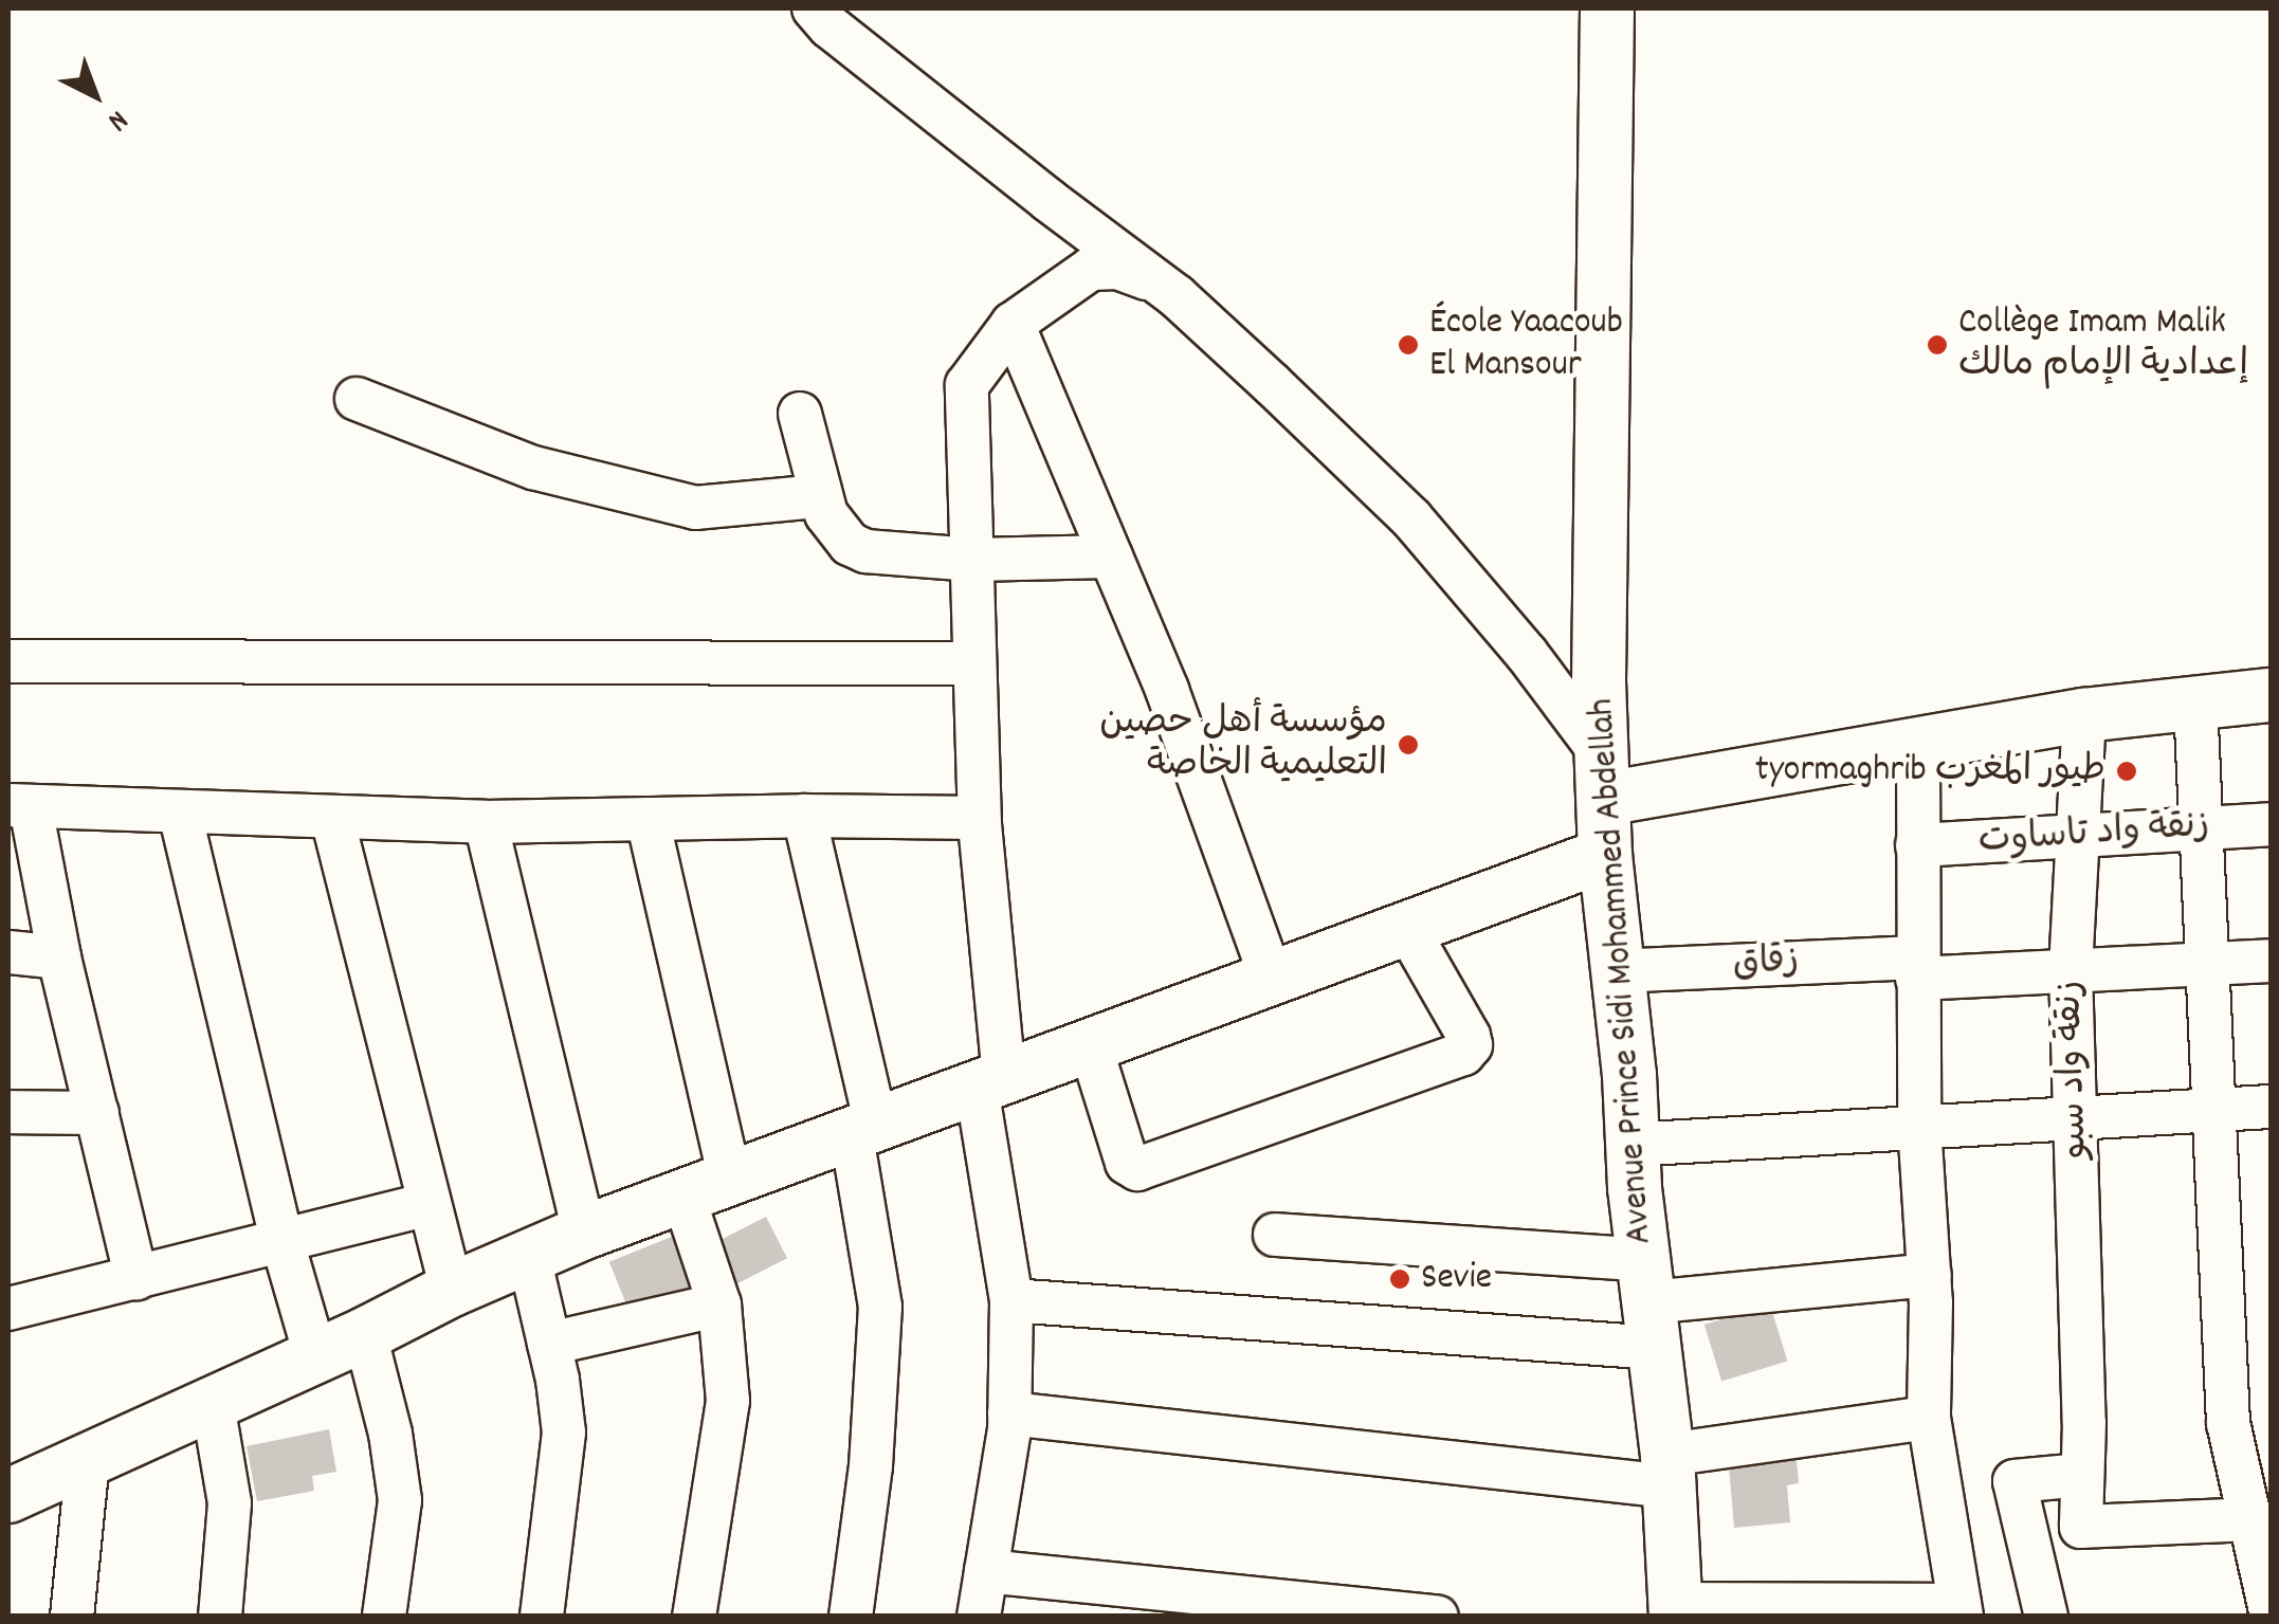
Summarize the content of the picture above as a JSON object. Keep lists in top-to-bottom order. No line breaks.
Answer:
{"streets":{"street":["زنقة واد تاساوت","زقاق","Avenue Prince Sidi Mohammed Abdellah","زنقة واد سبو"]},"crossings":[["زنقة واد تاساوت","زنقة واد سبو"],["زقاق","Avenue Prince Sidi Mohammed Abdellah"],["زقاق","زنقة واد سبو"]],"places":["École Yaacoub El Mansour","Collège Imam Malik إعدادية الإمام مالك","مؤسسة أهل حصين التعليمية الخاصة","tyormaghrib طيور المغرب","Sevie"],"north":"bottom right"}
